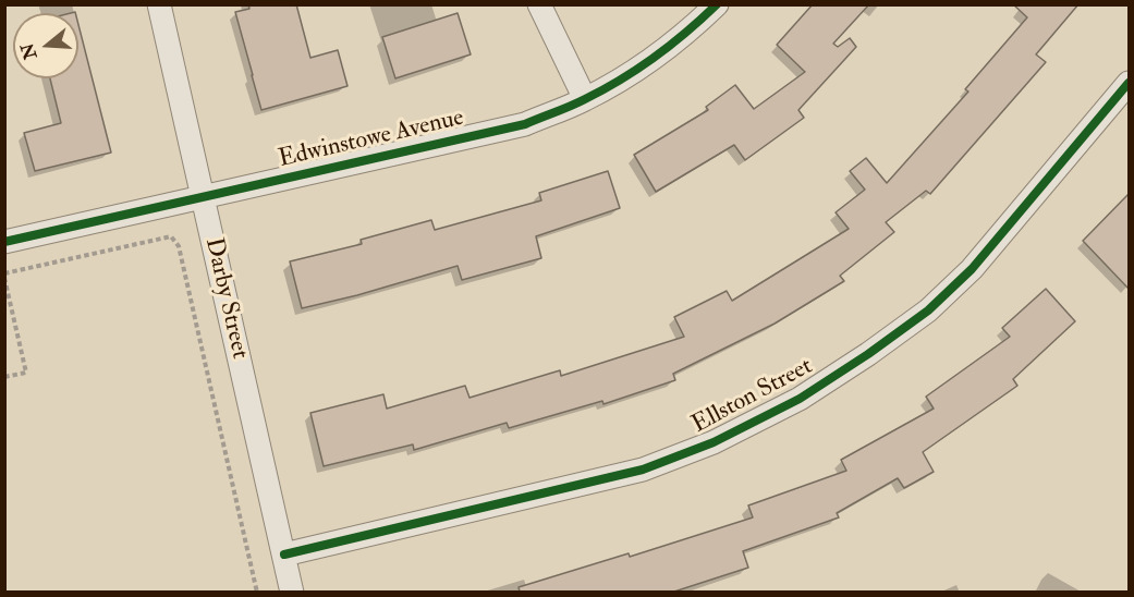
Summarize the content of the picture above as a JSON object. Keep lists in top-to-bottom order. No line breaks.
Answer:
{"streets":{"street":["Edwinstowe Avenue","Darby Street","Ellston Street"]},"crossings":[["Edwinstowe Avenue","Darby Street"],["Darby Street","Ellston Street"]],"north":"left"}
